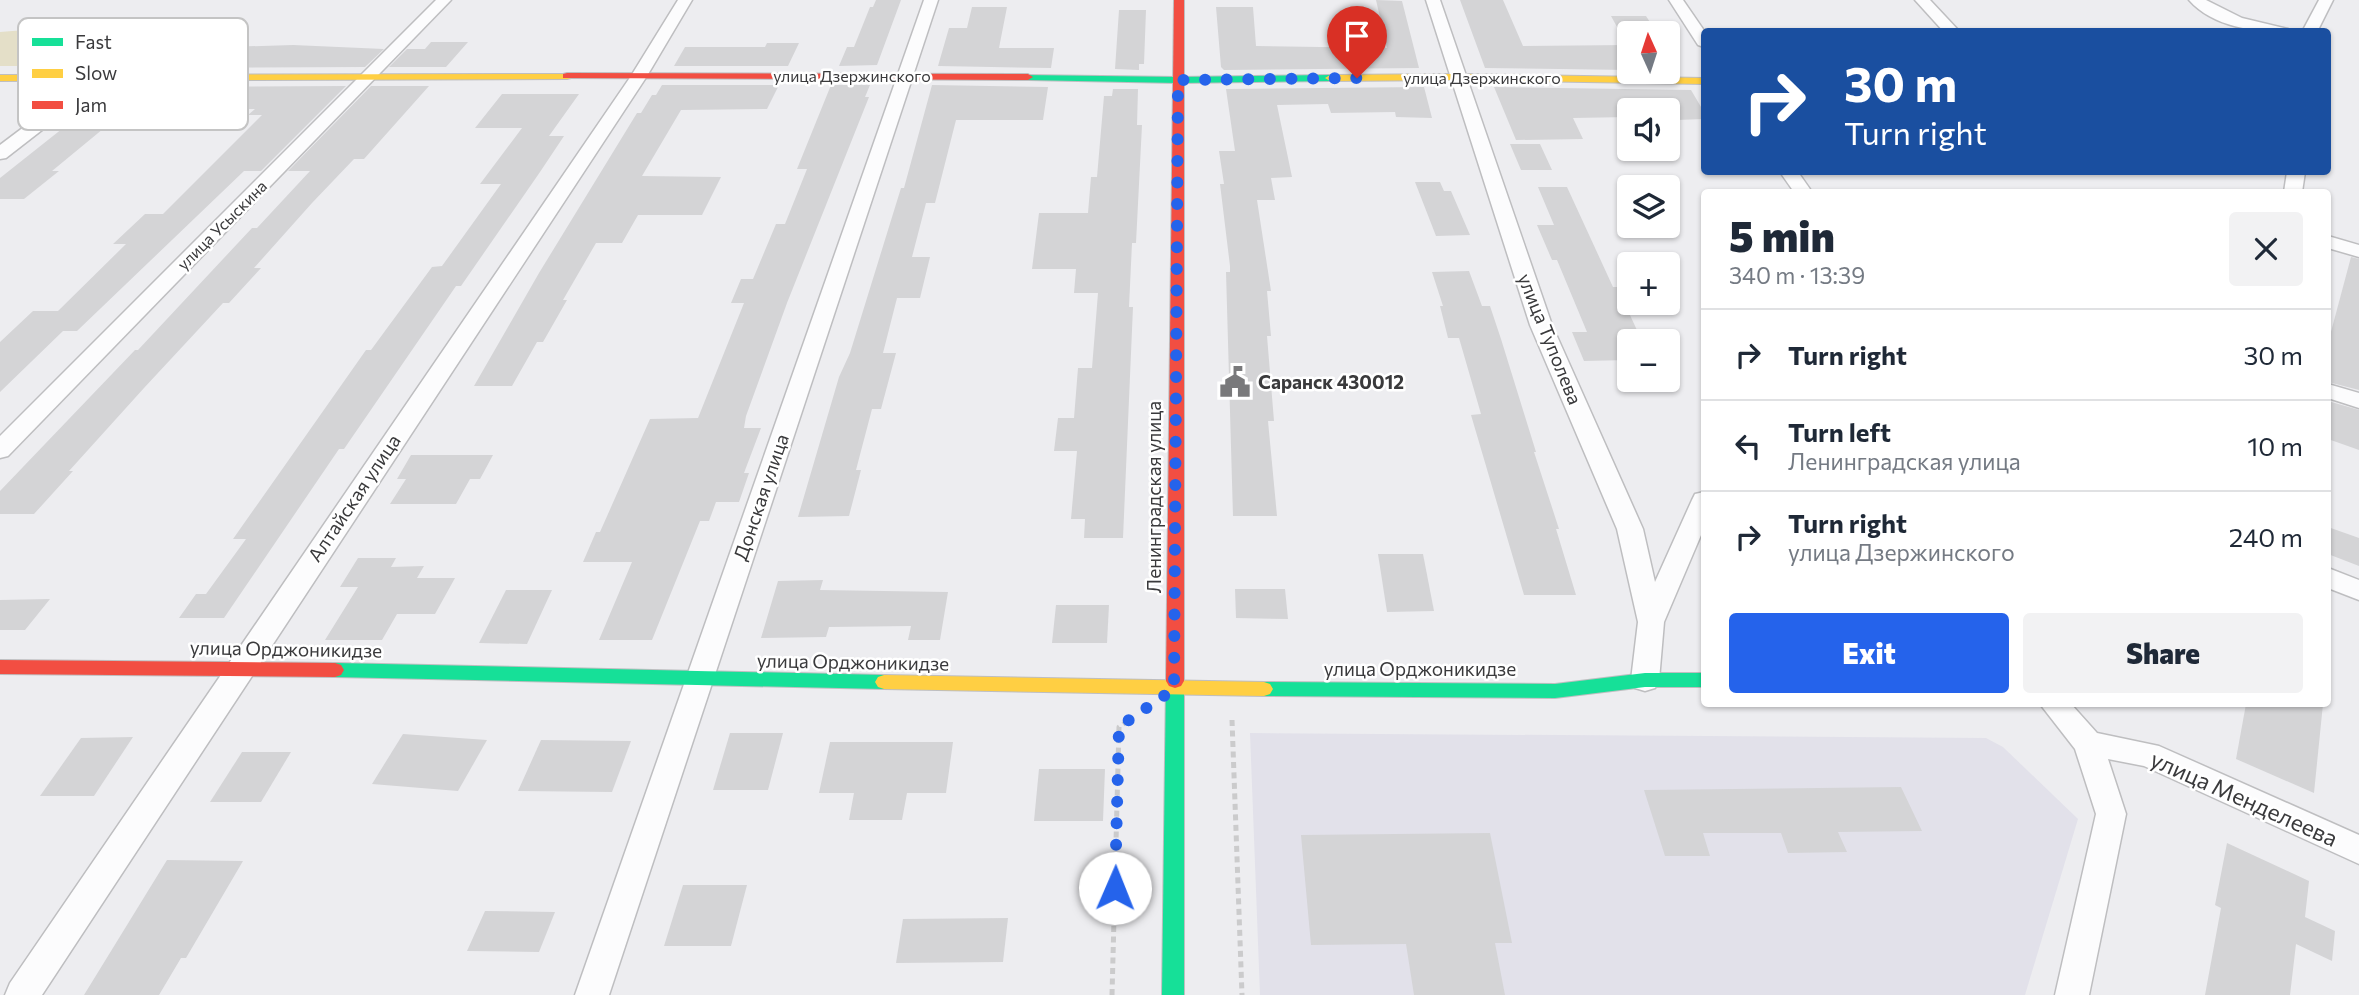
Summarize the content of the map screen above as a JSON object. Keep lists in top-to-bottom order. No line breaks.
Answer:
{"streets":{"street":["улица Дзержинского","улица Усыскина","улица Туполева","Донская улица","Ленинградская улица","Алтайская улица","улица Орджоникидзе","улица Менделеева"]},"crossings":[["улица Дзержинского","улица Усыскина"],["улица Дзержинского","улица Туполева"],["улица Дзержинского","Донская улица"],["улица Дзержинского","Ленинградская улица"],["улица Дзержинского","Алтайская улица"],["улица Туполева","улица Орджоникидзе"],["Донская улица","улица Орджоникидзе"],["Ленинградская улица","улица Орджоникидзе"],["Алтайская улица","улица Орджоникидзе"]],"places":{"public building":["Саранск 430012"]},"legend":["Fast","Slow","Jam"],"north":"top","page":{"map_buttons":["+","−"],"turn":["30 m","Turn right"],"heading":["5 min","340 m · 13:39"],"list":[{"name":"Turn right","value":"30 m"},{"name":"Turn left","note":"Ленинградская улица","value":"10 m"},{"name":"Turn right","note":"улица Дзержинского","value":"240 m"}],"buttons":["Exit","Share"]}}
